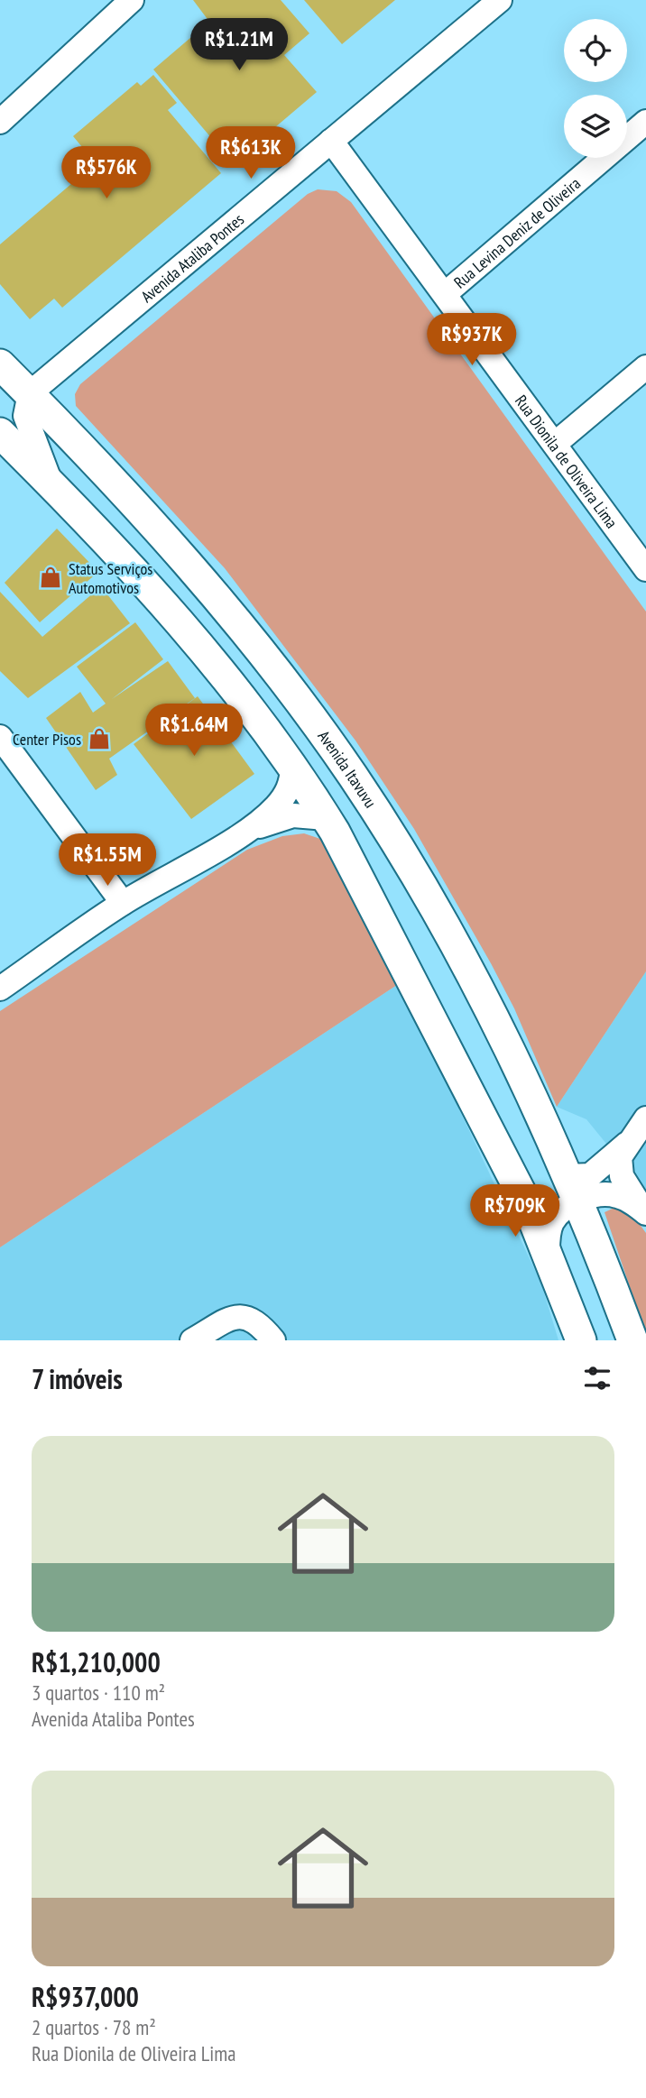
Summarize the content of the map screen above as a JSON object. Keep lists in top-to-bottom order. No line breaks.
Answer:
{"streets":{"main road":["Avenida Itavuvu"],"street":["Rua Levina Deniz de Oliveira","Avenida Ataliba Pontes","Rua Dionila de Oliveira Lima"]},"crossings":[["Rua Levina Deniz de Oliveira","Rua Dionila de Oliveira Lima"],["Avenida Ataliba Pontes","Rua Dionila de Oliveira Lima"],["Avenida Ataliba Pontes","Avenida Itavuvu"]],"places":{"shop":["Status Serviços Automotivos","Center Pisos"]},"page":{"price":["R$1.21M","R$613K","R$576K","R$937K","R$1.64M","R$1.55M","R$709K"],"heading":"7 imóveis","list":[{"name":"R$1,210,000","note":"3 quartos · 110 m² · Avenida Ataliba Pontes"},{"name":"R$937,000","note":"2 quartos · 78 m² · Rua Dionila de Oliveira Lima"}]}}
